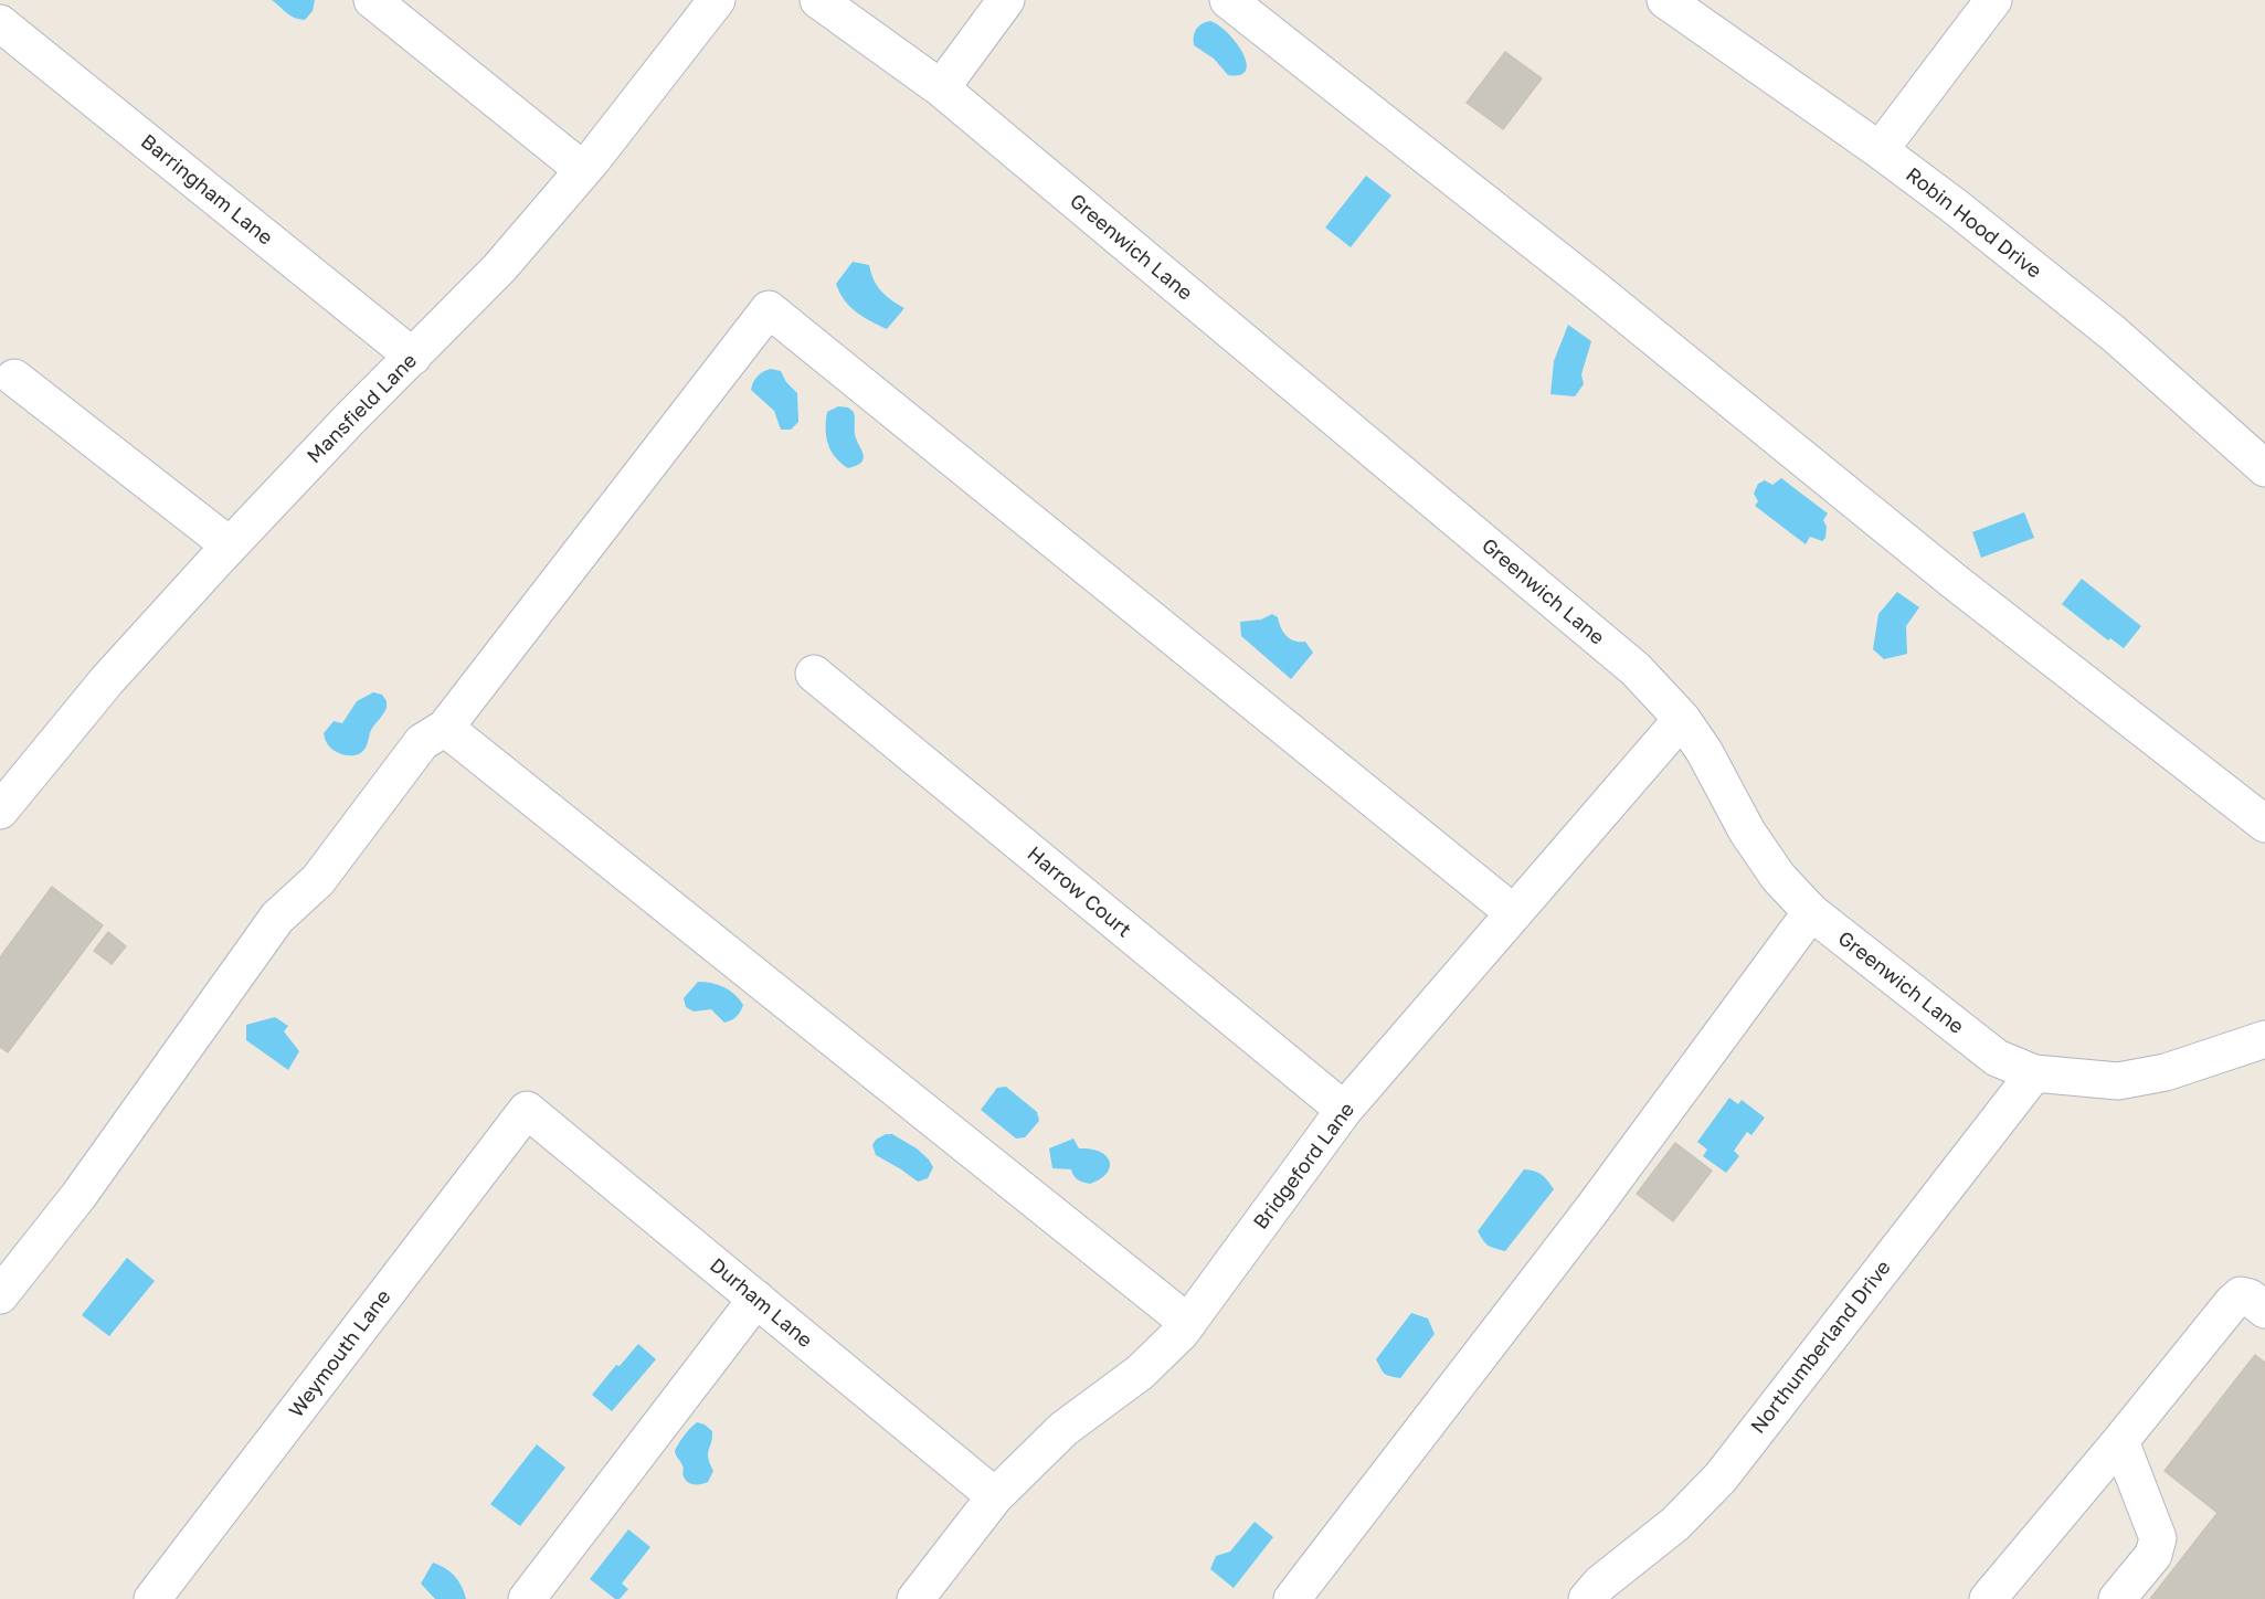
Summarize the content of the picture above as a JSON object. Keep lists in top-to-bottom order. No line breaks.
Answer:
{"streets":{"street":["Barringham Lane","Robin Hood Drive","Greenwich Lane","Mansfield Lane","Harrow Court","Bridgeford Lane","Durham Lane","Northumberland Drive","Weymouth Lane"]},"crossings":[["Barringham Lane","Mansfield Lane"],["Greenwich Lane","Bridgeford Lane"],["Greenwich Lane","Northumberland Drive"],["Harrow Court","Bridgeford Lane"],["Bridgeford Lane","Durham Lane"],["Durham Lane","Weymouth Lane"]]}
